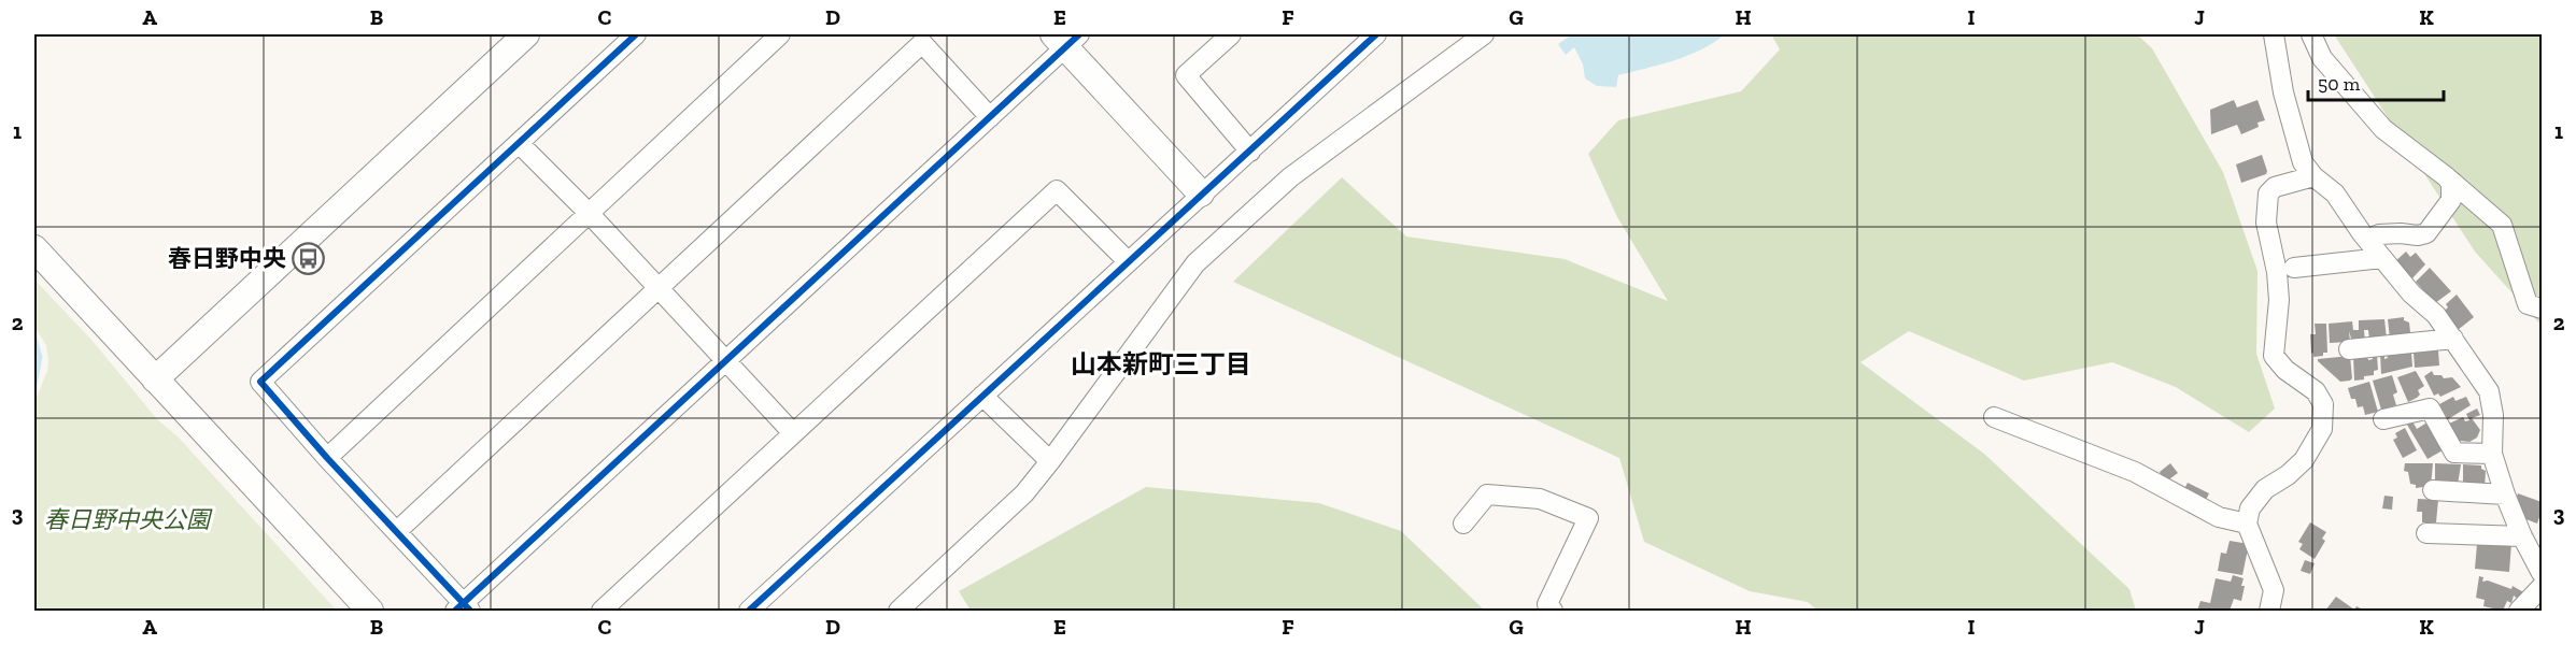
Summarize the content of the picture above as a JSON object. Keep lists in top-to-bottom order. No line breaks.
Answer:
{"districts":["山本新町三丁目"],"parks":["春日野中央公園"],"places":{"bus stop":["春日野中央"]},"scale_bar":"50 m","grid":{"columns":["A","B","C","D","E","F","G","H","I","J","K"],"rows":["1","2","3"]}}
